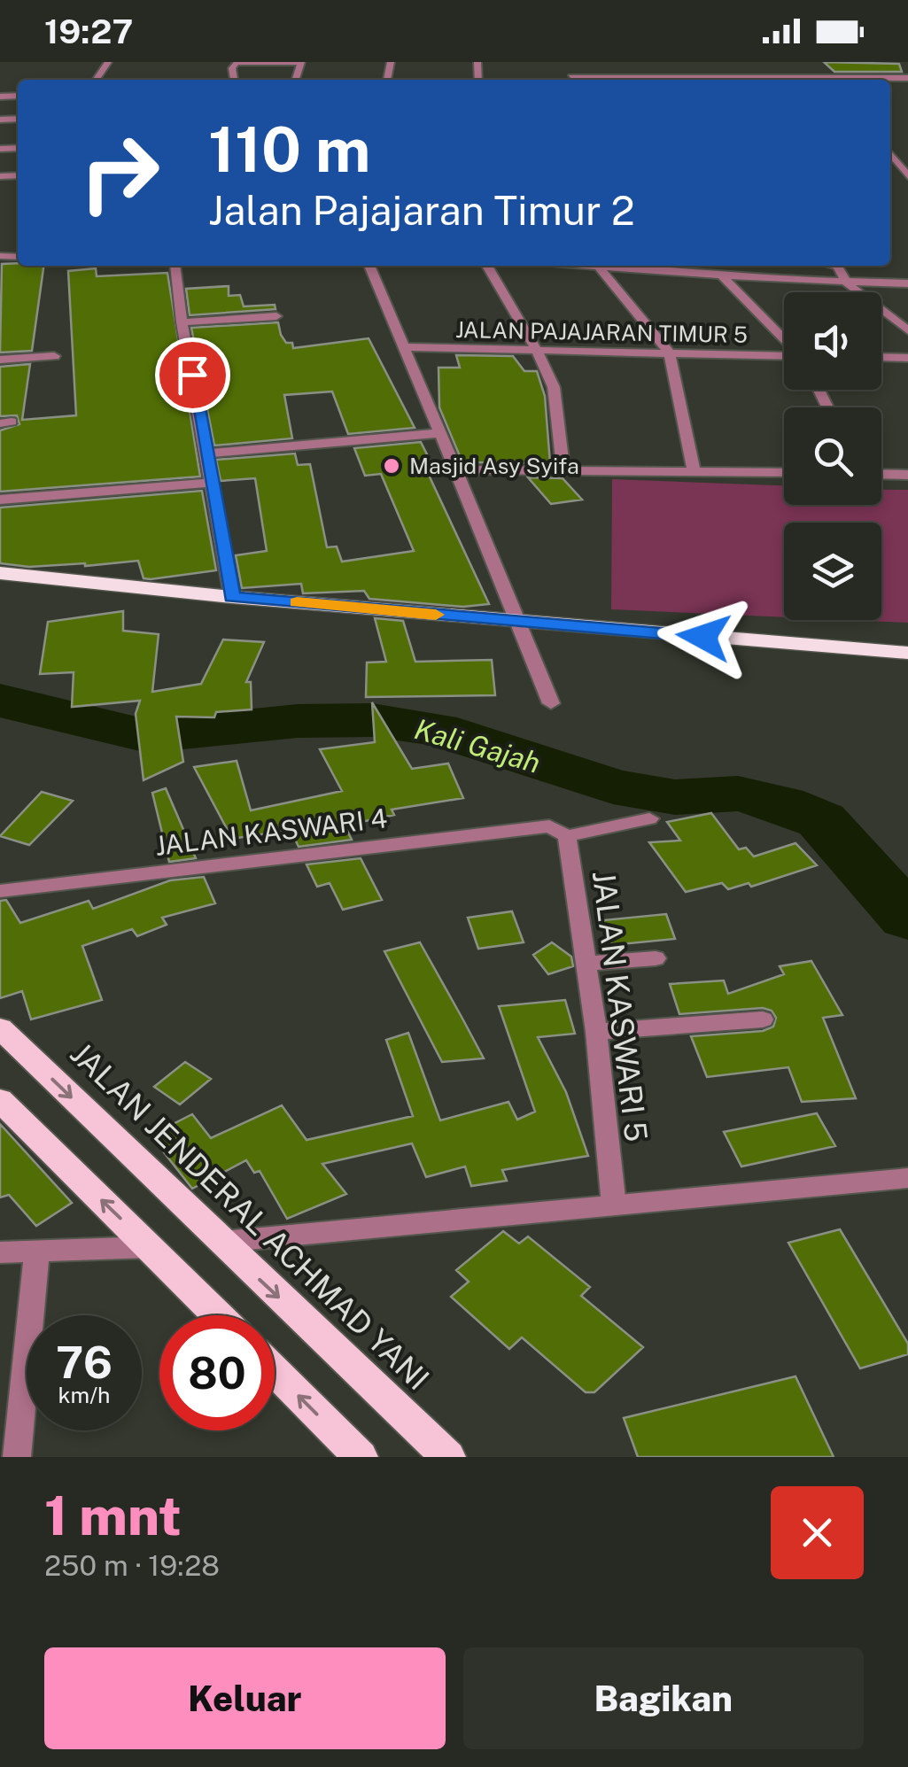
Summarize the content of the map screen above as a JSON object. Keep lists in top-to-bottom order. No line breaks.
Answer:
{"streets":{"main road":["JALAN JENDERAL ACHMAD YANI"],"street":["JALAN PAJAJARAN TIMUR 5","JALAN KASWARI 4","JALAN KASWARI 5"]},"crossings":[["JALAN KASWARI 4","JALAN KASWARI 5"]],"water":["Kali Gajah"],"places":["Masjid Asy Syifa"],"page":{"status":"19:27","turn":["110 m","Jalan Pajajaran Timur 2"],"speed":"76 km/h","limit":"80","heading":["1 mnt","250 m · 19:28"],"buttons":["Keluar","Bagikan"]}}
